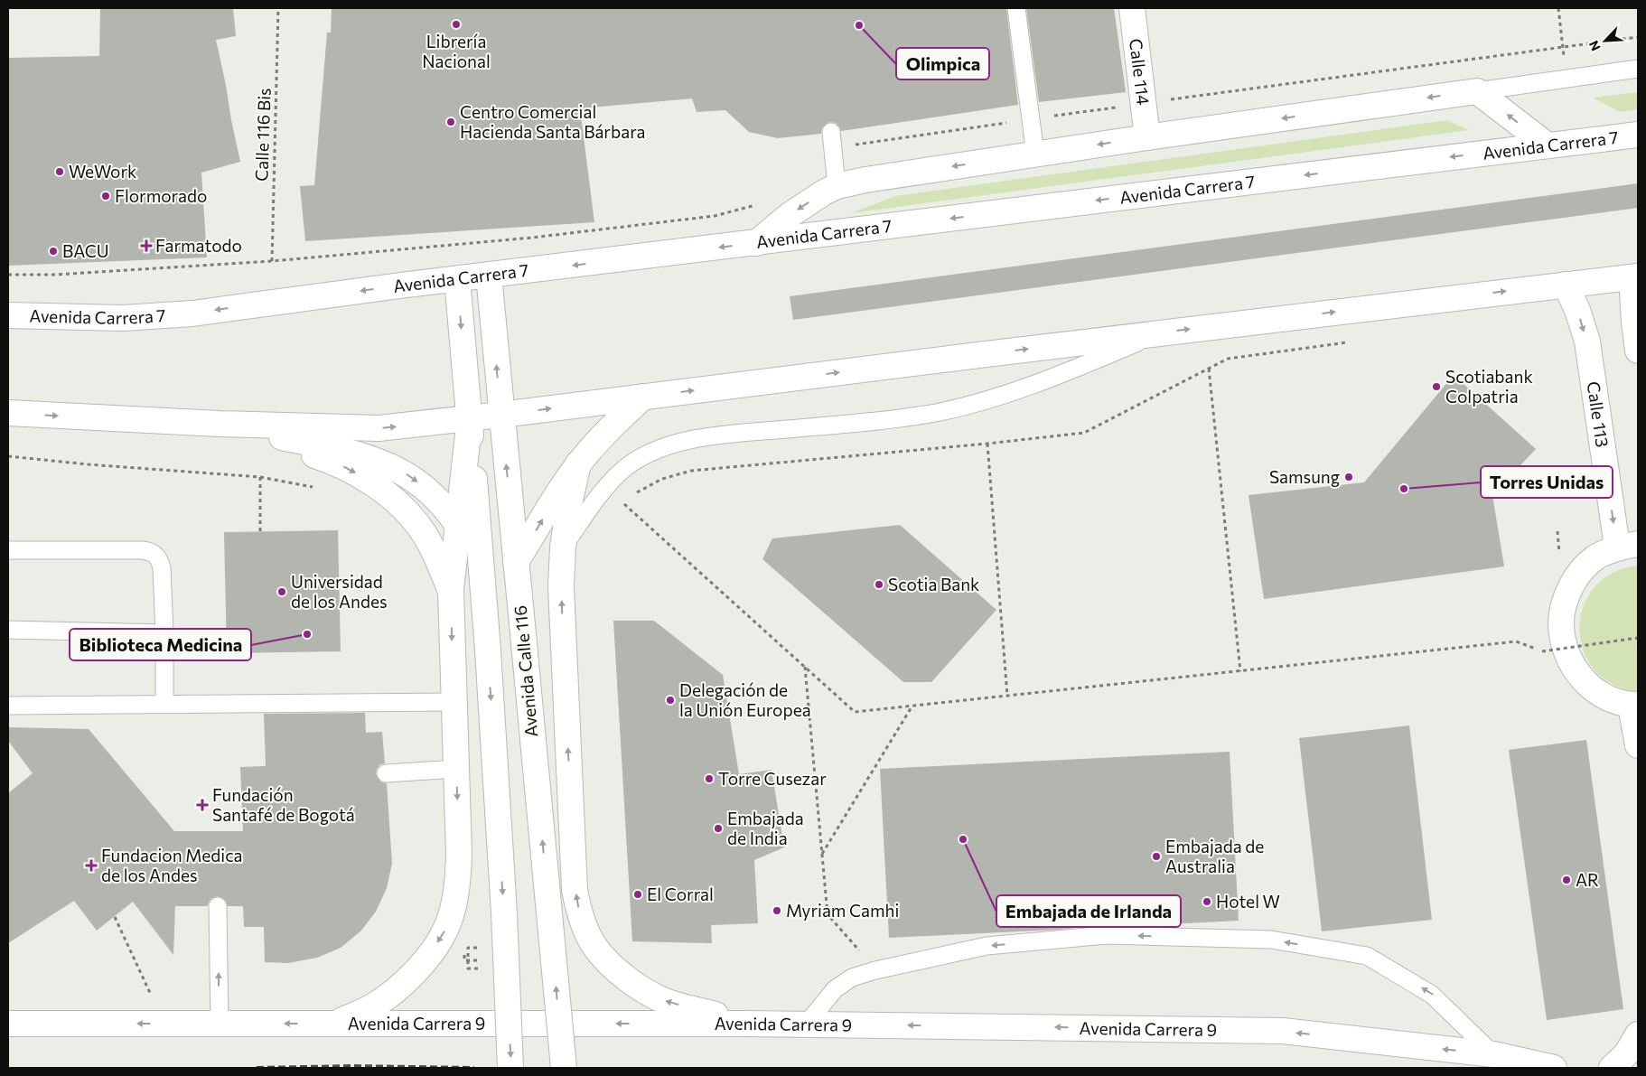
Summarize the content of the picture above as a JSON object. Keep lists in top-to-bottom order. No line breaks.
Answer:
{"streets":{"main road":["Calle 114","Avenida Carrera 7","Calle 113","Avenida Calle 116","Avenida Carrera 9"],"path":["Calle 116 Bis"]},"crossings":[["Avenida Carrera 7","Avenida Calle 116"]],"one_way":["Calle 113","Avenida Carrera 9"],"places":{"other":["Librería Nacional","Olimpica","Centro Comercial Hacienda Santa Bárbara","WeWork","Flormorado","BACU","Scotiabank Colpatria","Samsung","Torres Unidas","Scotia Bank","Universidad de los Andes","Biblioteca Medicina","Delegación de la Unión Europea","Torre Cusezar","Embajada de India","Embajada de Irlanda","Embajada de Australia","AR","El Corral","Hotel W","Myriam Camhi"],"health":["Farmatodo","Fundación Santafé de Bogotá","Fundacion Medica de los Andes"]},"north":"bottom left"}
